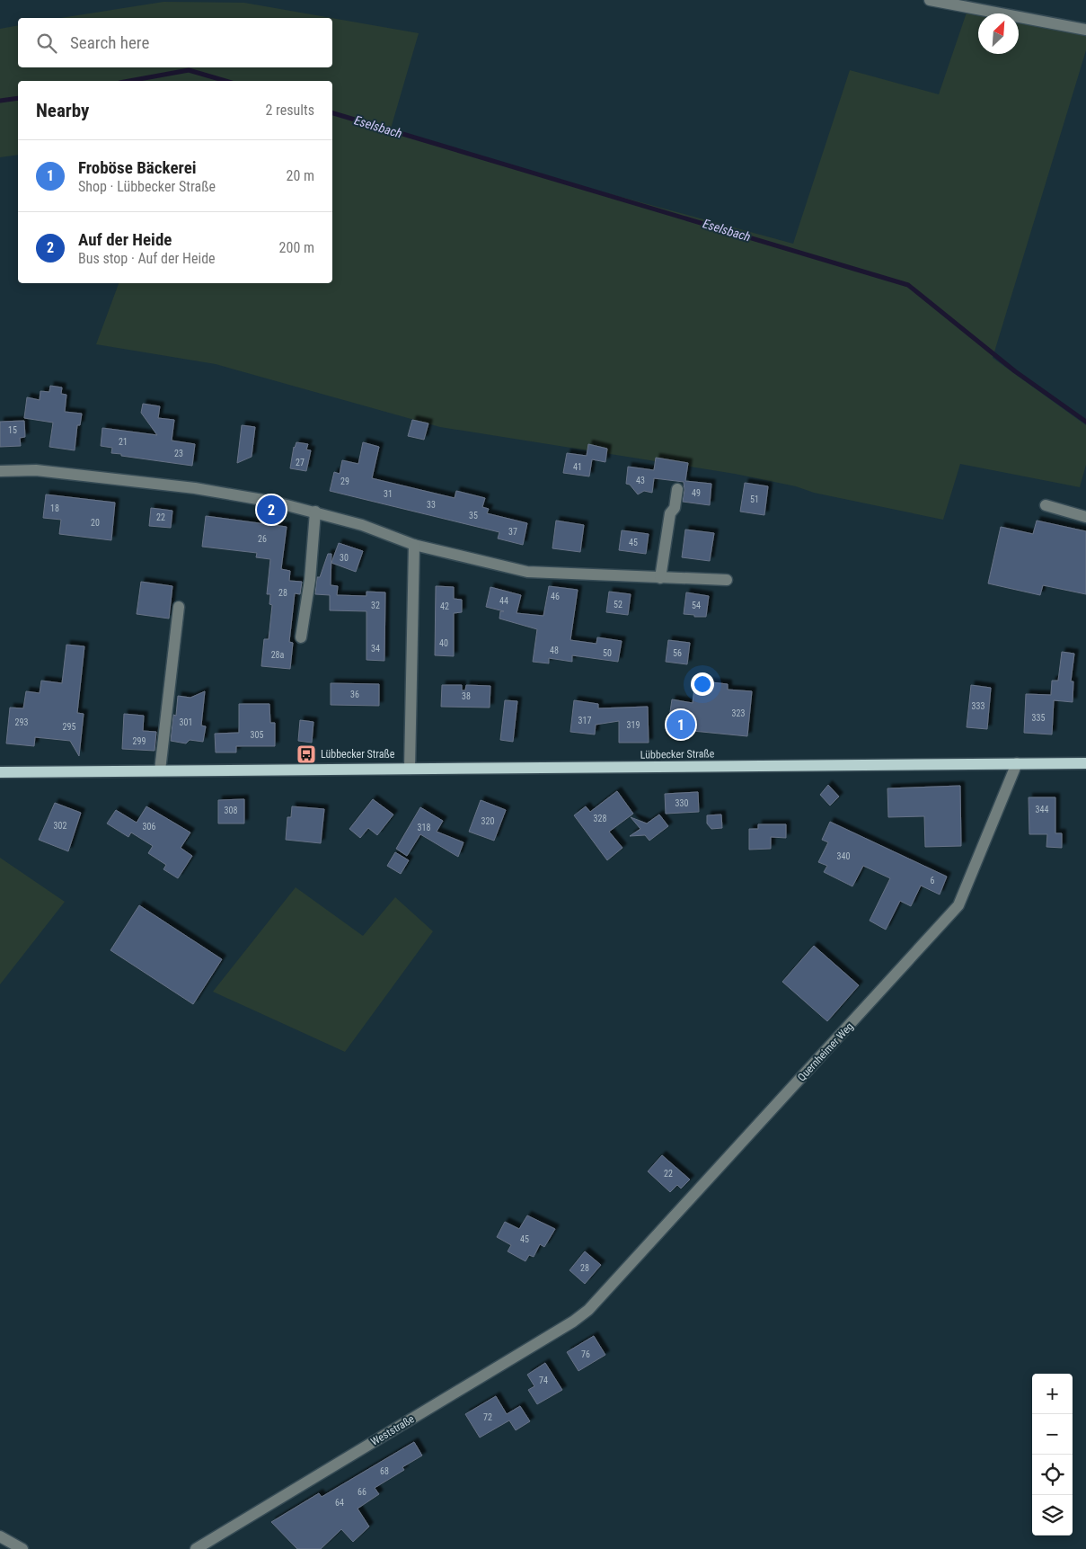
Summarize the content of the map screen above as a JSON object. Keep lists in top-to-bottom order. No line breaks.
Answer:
{"streets":{"main road":["Lübbecker Straße"],"street":["Quernheimer Weg","Weststraße"]},"crossings":[["Lübbecker Straße","Quernheimer Weg"],["Quernheimer Weg","Weststraße"]],"water":["Eselsbach"],"places":{"bus stop":["Lübbecker Straße"]},"house_numbers":["15","21","23","27","41","43","29","49","31","51","33","18","35","22","20","37","26","45","30","28","46","44","52","32","54","42","40","34","48","50","56","28a","36","38","333","323","335","317","293","301","319","295","305","299","330","344","308","328","320","302","306","318","340","6","22","45","28","76","74","72","68","66","64"],"north":"top right","page":{"search":"Search here","heading":["Nearby","2 results"],"list":[{"mark":"1","name":"Froböse Bäckerei","note":"Shop · Lübbecker Straße","value":"20 m"},{"mark":"2","name":"Auf der Heide","note":"Bus stop · Auf der Heide","value":"200 m"}],"pins":["2","1"],"map_buttons":["+","−"]}}
